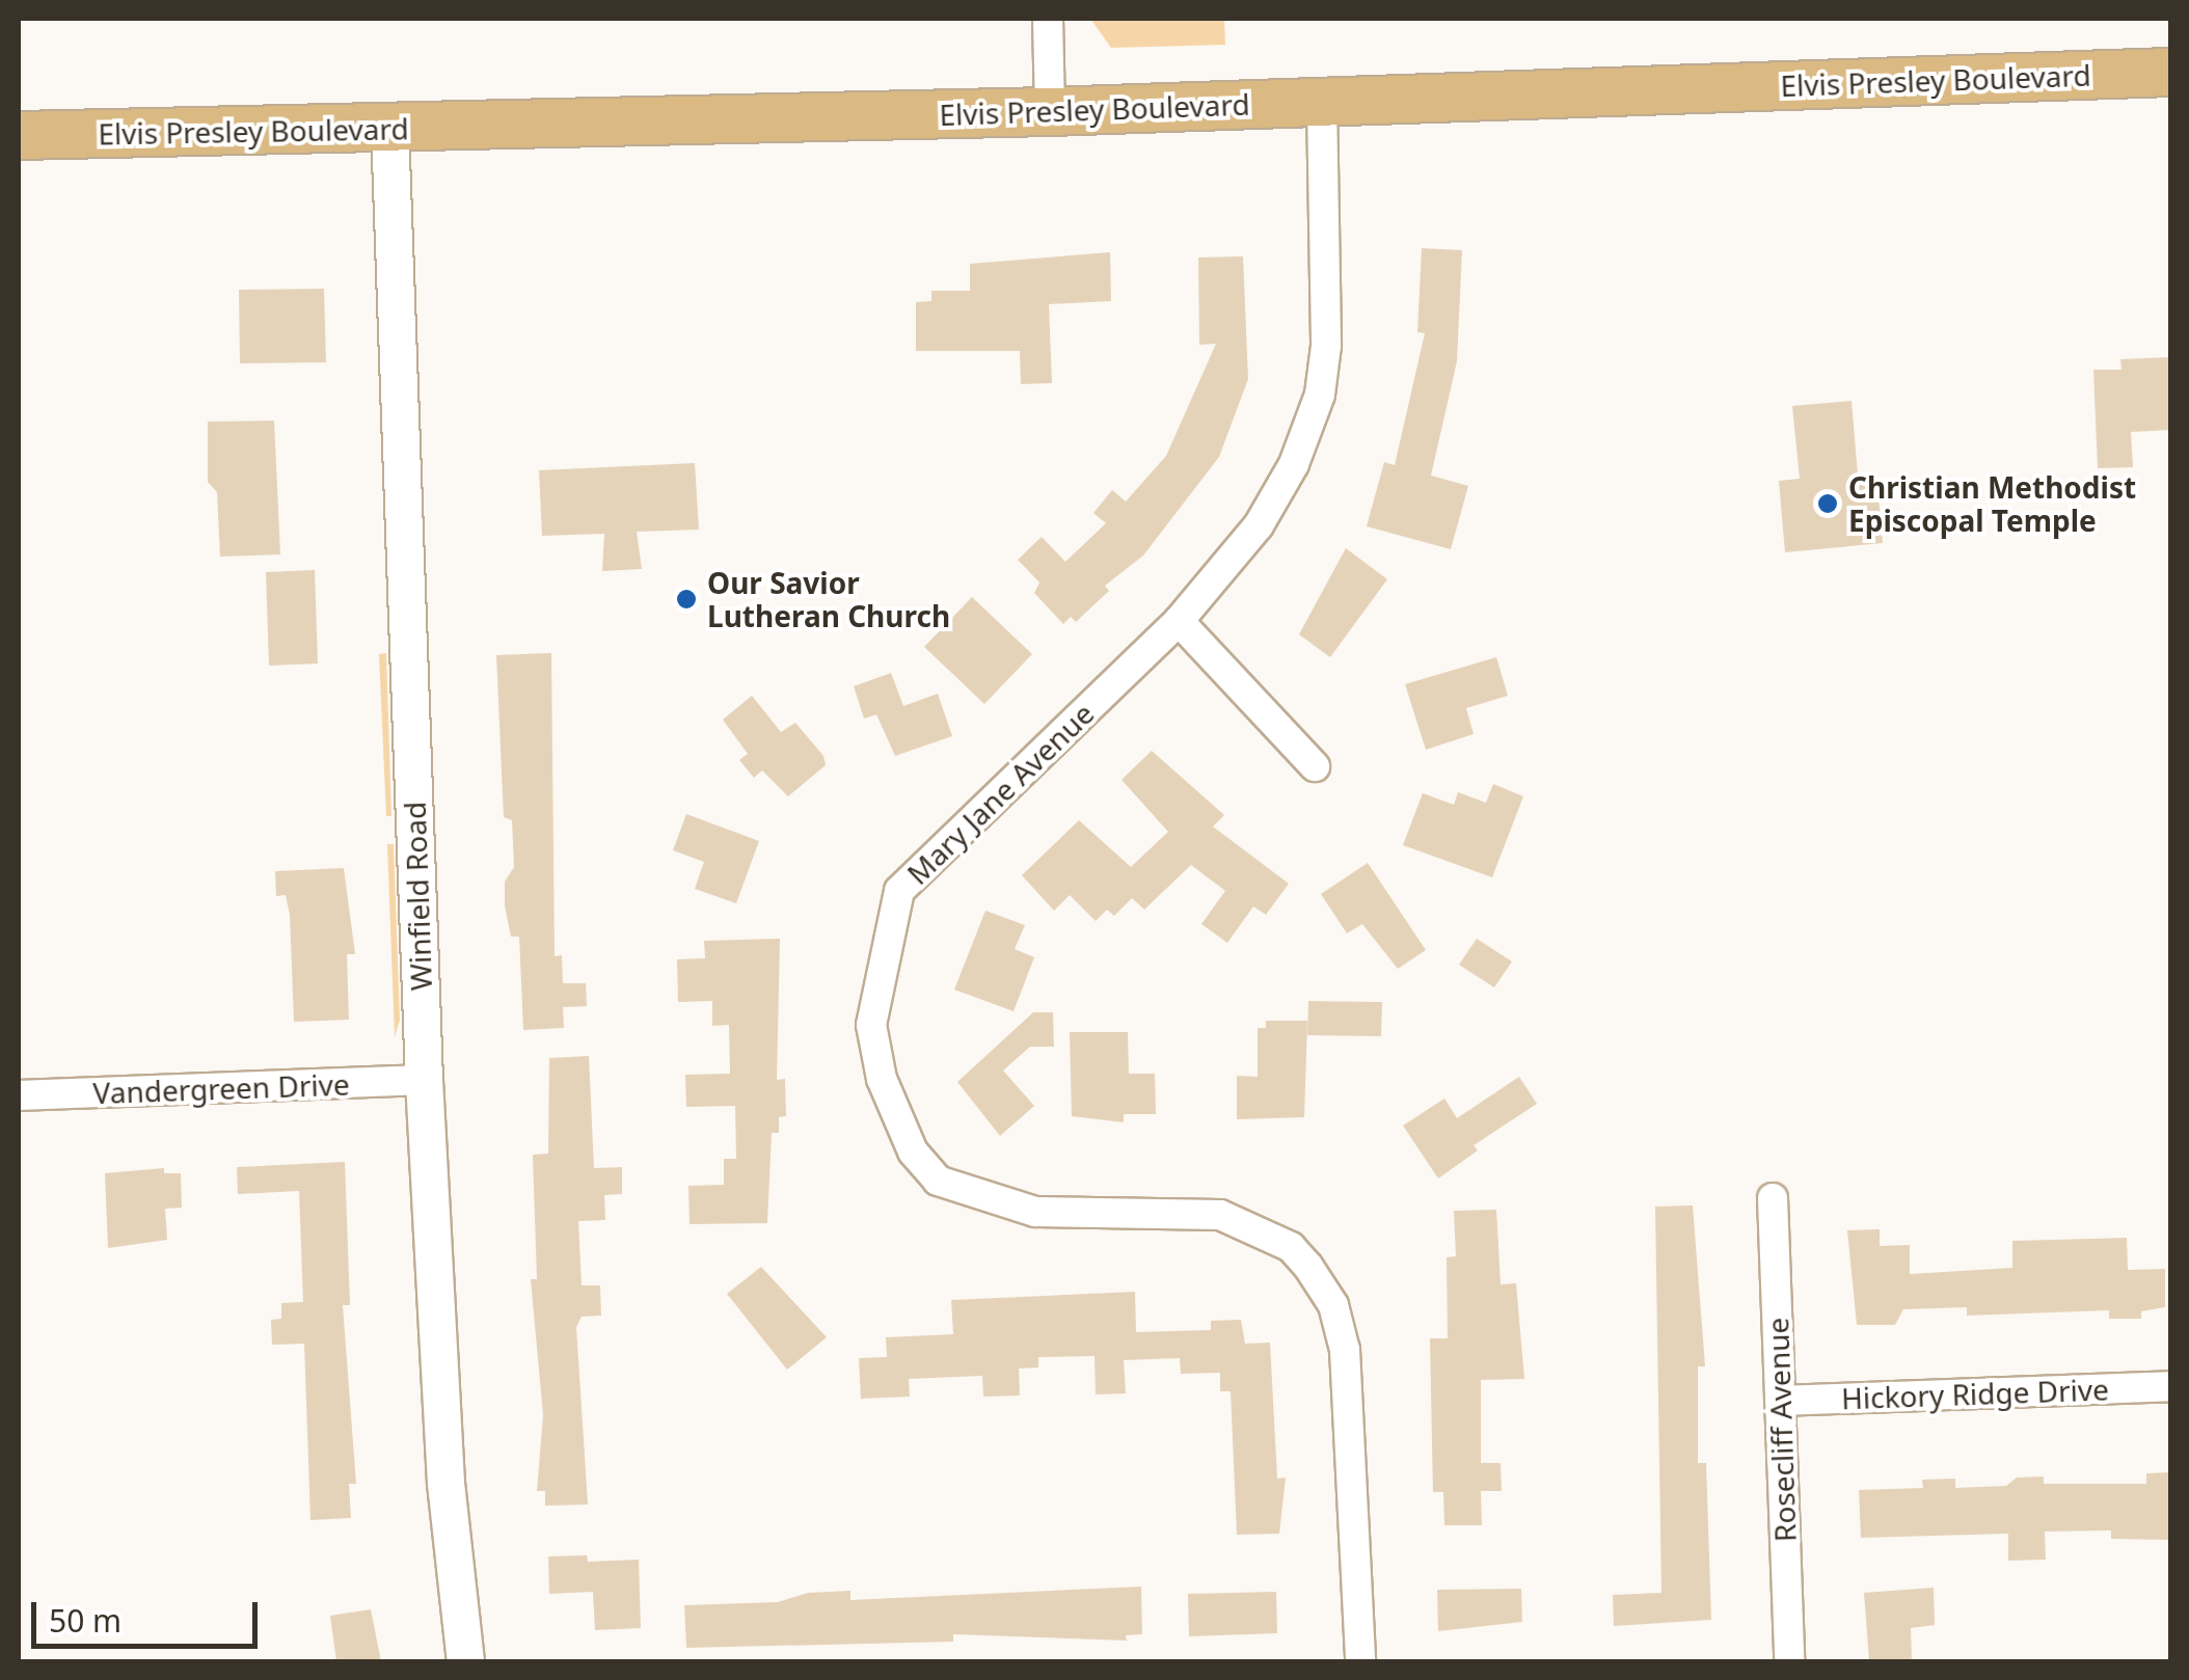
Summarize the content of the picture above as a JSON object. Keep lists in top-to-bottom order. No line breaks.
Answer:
{"streets":{"main road":["Elvis Presley Boulevard"],"street":["Mary Jane Avenue","Winfield Road","Vandergreen Drive","Hickory Ridge Drive","Rosecliff Avenue"]},"crossings":[["Elvis Presley Boulevard","Mary Jane Avenue"],["Elvis Presley Boulevard","Winfield Road"],["Winfield Road","Vandergreen Drive"],["Hickory Ridge Drive","Rosecliff Avenue"]],"places":["Christian Methodist Episcopal Temple","Our Savior Lutheran Church"],"scale_bar":"50 m"}
